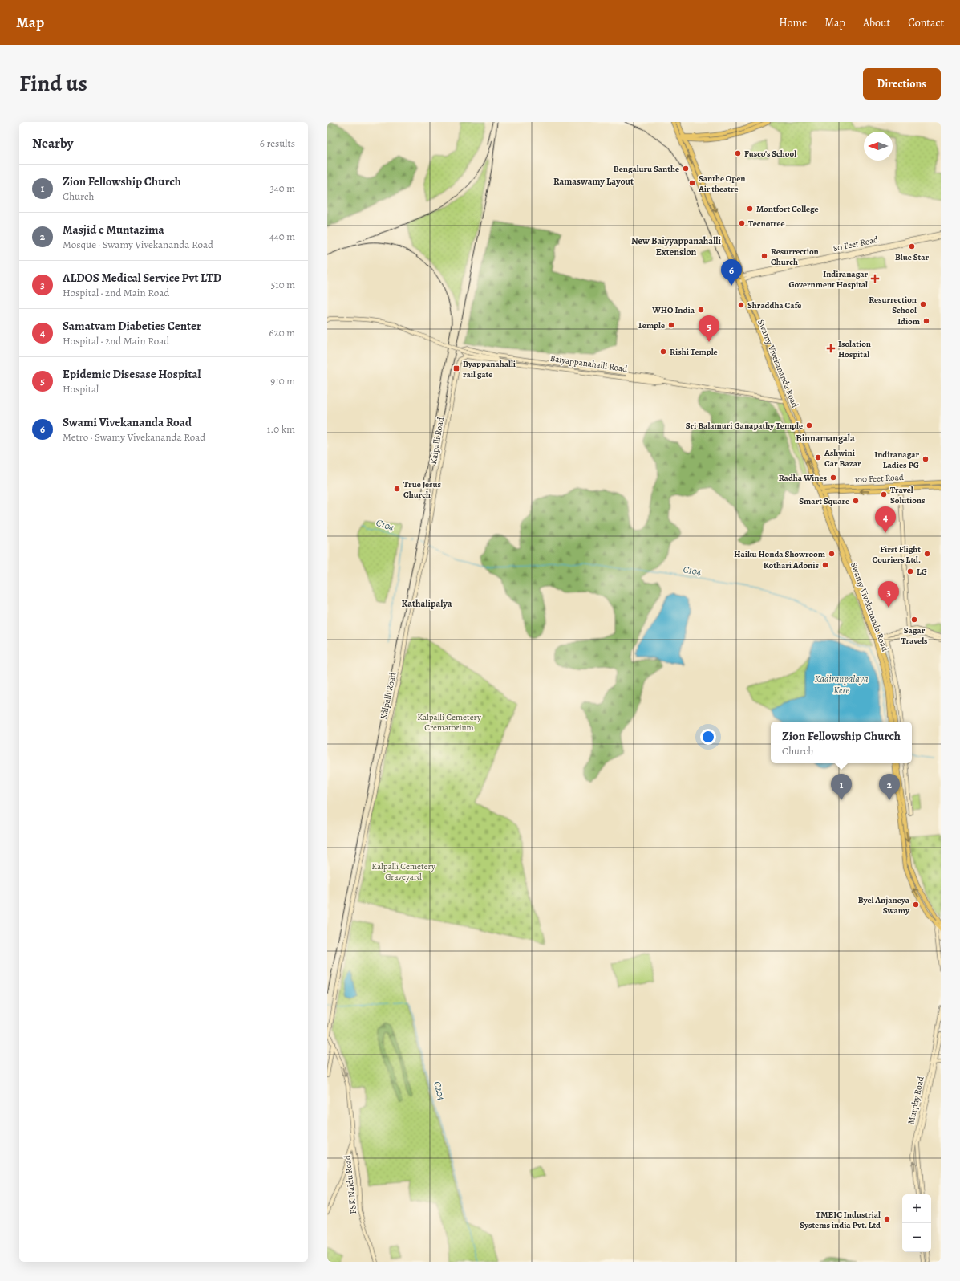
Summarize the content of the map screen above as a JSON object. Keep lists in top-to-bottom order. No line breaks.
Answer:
{"streets":{"main road":["Swamy Vivekananda Road","100 Feet Road"],"street":["80 Feet Road","Baiyappanahalli Road","Kalpalli Road","Murphy Road","PSK Naidu Road"]},"crossings":[["80 Feet Road","Swamy Vivekananda Road"],["Baiyappanahalli Road","Swamy Vivekananda Road"],["Swamy Vivekananda Road","100 Feet Road"],["Kalpalli Road","PSK Naidu Road"]],"districts":["Ramaswamy Layout","New Baiyyappanahalli Extension","Binnamangala","Kathalipalya"],"water":["C104","Kadiranpalaya Kere","C204"],"parks":["Kalpalli Cemetery Crematorium","Kalpalli Cemetery Graveyard"],"places":{"other":["Fusco's School","Bengaluru Santhe","Santhe Open Air theatre","Montfort College","Tecnotree","Blue Star","Resurrection Church","Resurrection School","Shraddha Cafe","WHO India","Idiom","Temple","Rishi Temple","Sri Balamuri Ganapathy Temple","Ashwini Car Bazar","Indiranagar Ladies PG","Radha Wines","True Jesus Church","Travel Solutions","Smart Square","Haiku Honda Showroom","First Flight Couriers Ltd.","Kothari Adonis","LG","Sagar Travels","Byel Anjaneya Swamy","TMEIC Industrial Systems india Pvt. Ltd"],"health":["Indiranagar Government Hospital","Isolation Hospital"],"transit":["Byappanahalli rail gate"]},"north":"left","page":{"header":"Map","nav":["Home","Map","About","Contact"],"title":"Find us","buttons":"Directions","heading":["Nearby","6 results"],"list":[{"mark":"1","name":"Zion Fellowship Church","note":"Church","value":"340 m"},{"mark":"2","name":"Masjid e Muntazima","note":"Mosque · Swamy Vivekananda Road","value":"440 m"},{"mark":"3","name":"ALDOS Medical Service Pvt LTD","note":"Hospital · 2nd Main Road","value":"510 m"},{"mark":"4","name":"Samatvam Diabeties Center","note":"Hospital · 2nd Main Road","value":"620 m"},{"mark":"5","name":"Epidemic Disesase Hospital","note":"Hospital","value":"910 m"},{"mark":"6","name":"Swami Vivekananda Road","note":"Metro · Swamy Vivekananda Road","value":"1.0 km"}],"pins":["6","5","4","3","1","2"],"popup":["Zion Fellowship Church","Church"],"map_buttons":["+","−"]}}
